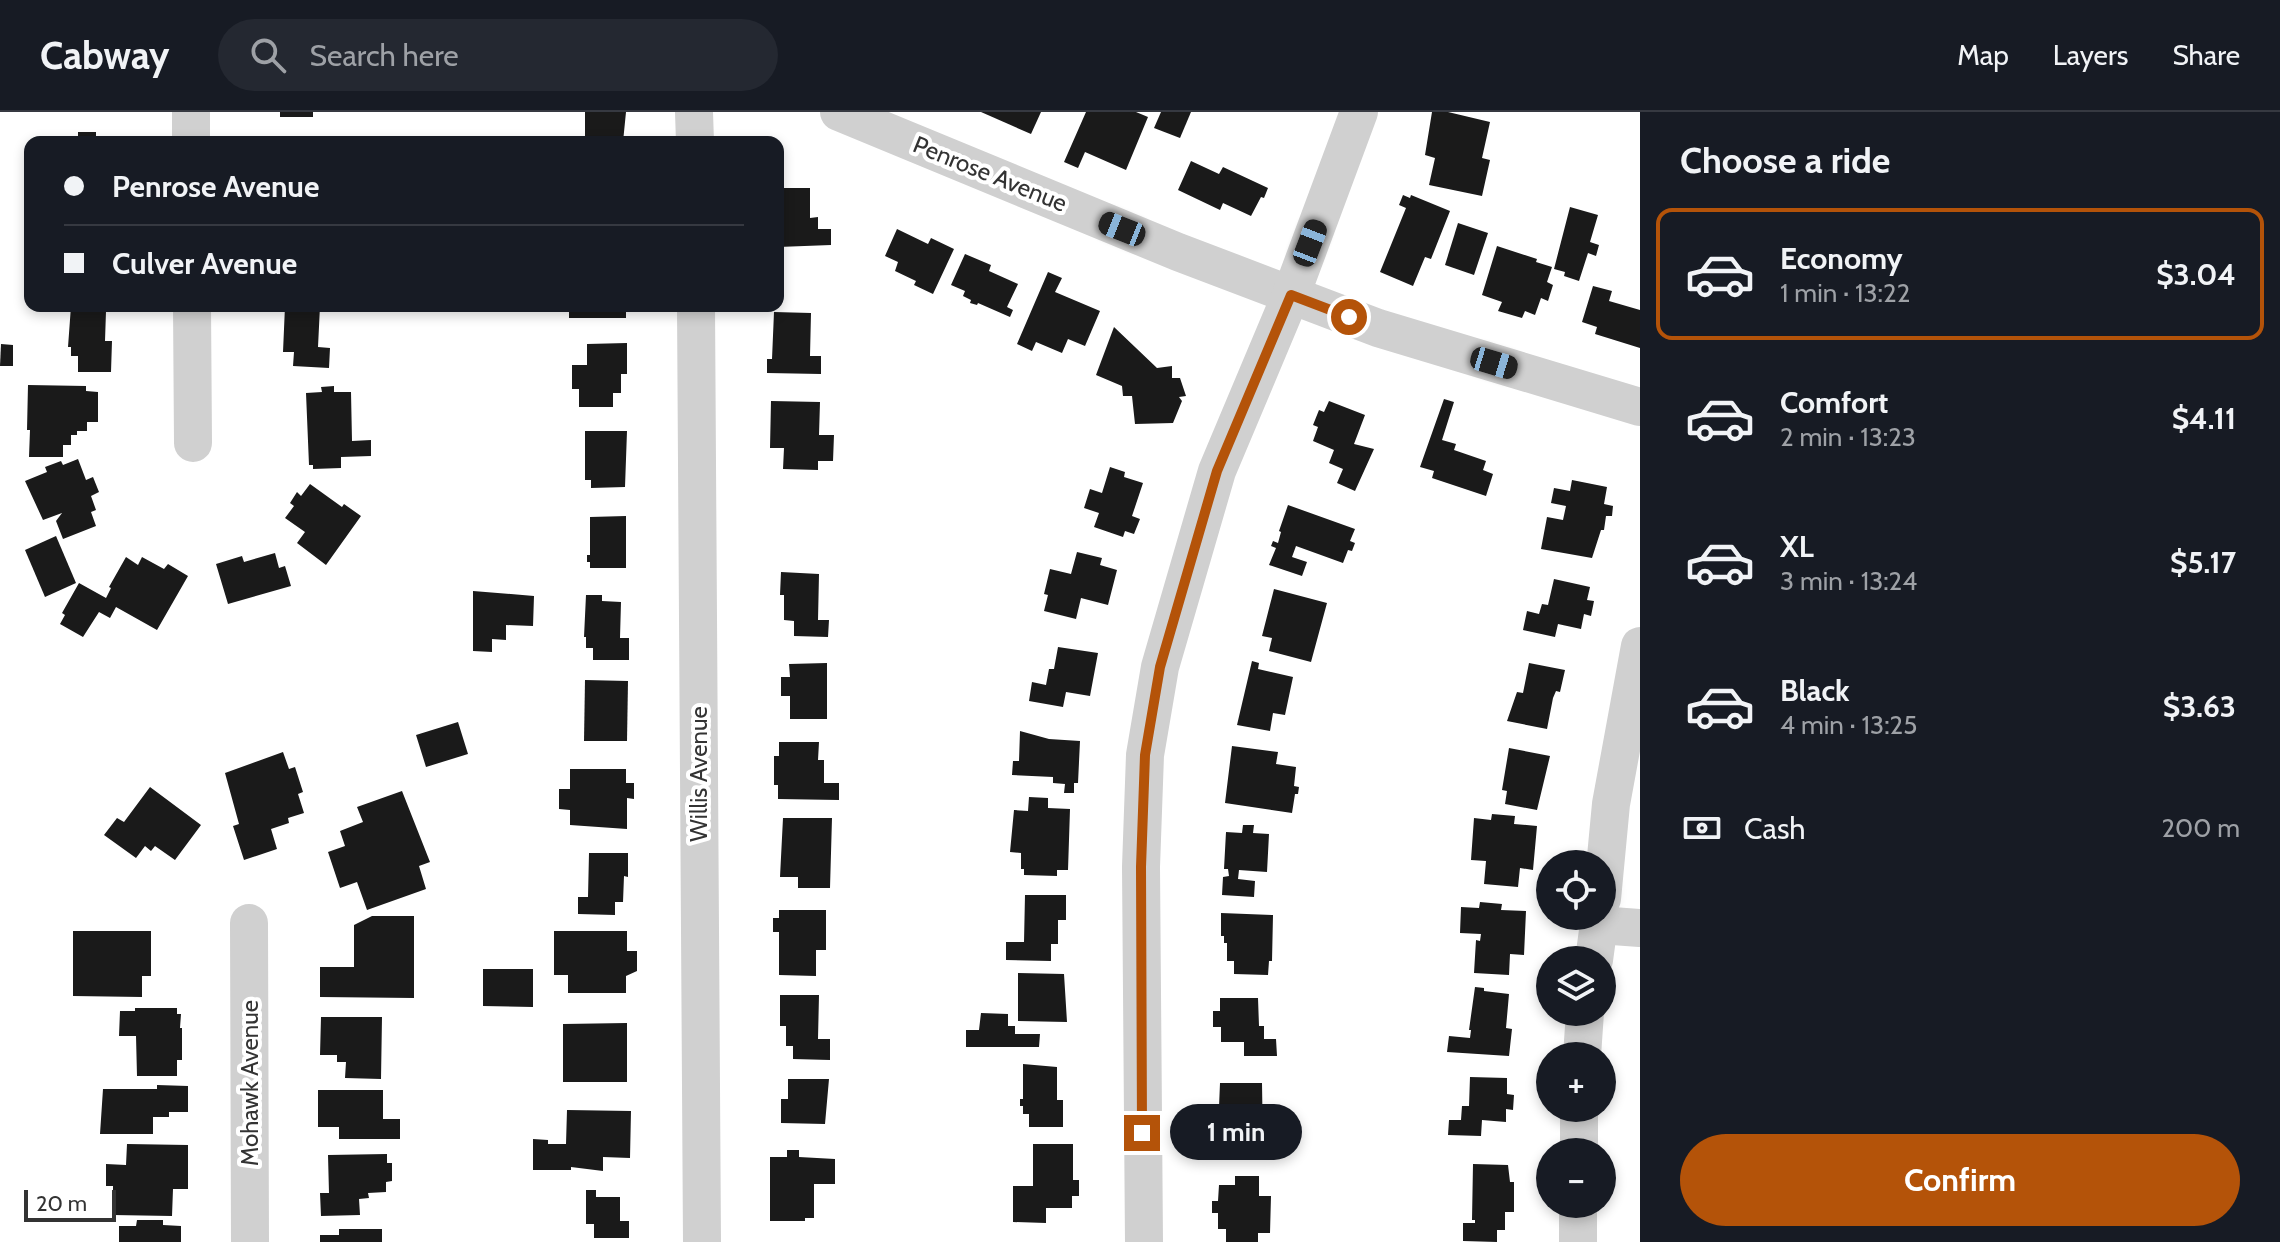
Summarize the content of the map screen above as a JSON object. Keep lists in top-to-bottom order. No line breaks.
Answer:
{"streets":{"street":["Penrose Avenue","Willis Avenue","Mohawk Avenue"]},"scale_bar":"20 m","page":{"header":"Cabway","search":"Search here","nav":["Map","Layers","Share"],"heading":"Choose a ride","banner":["Penrose Avenue","Culver Avenue"],"list":[{"name":"Economy","note":"1 min · 13:22","value":"$3.04"},{"name":"Comfort","note":"2 min · 13:23","value":"$4.11"},{"name":"XL","note":"3 min · 13:24","value":"$5.17"},{"name":"Black","note":"4 min · 13:25","value":"$3.63"}],"pay":["Cash","200 m"],"map_buttons":["+","−"],"bubble":"1 min","buttons":"Confirm","scale":"20 m"}}
